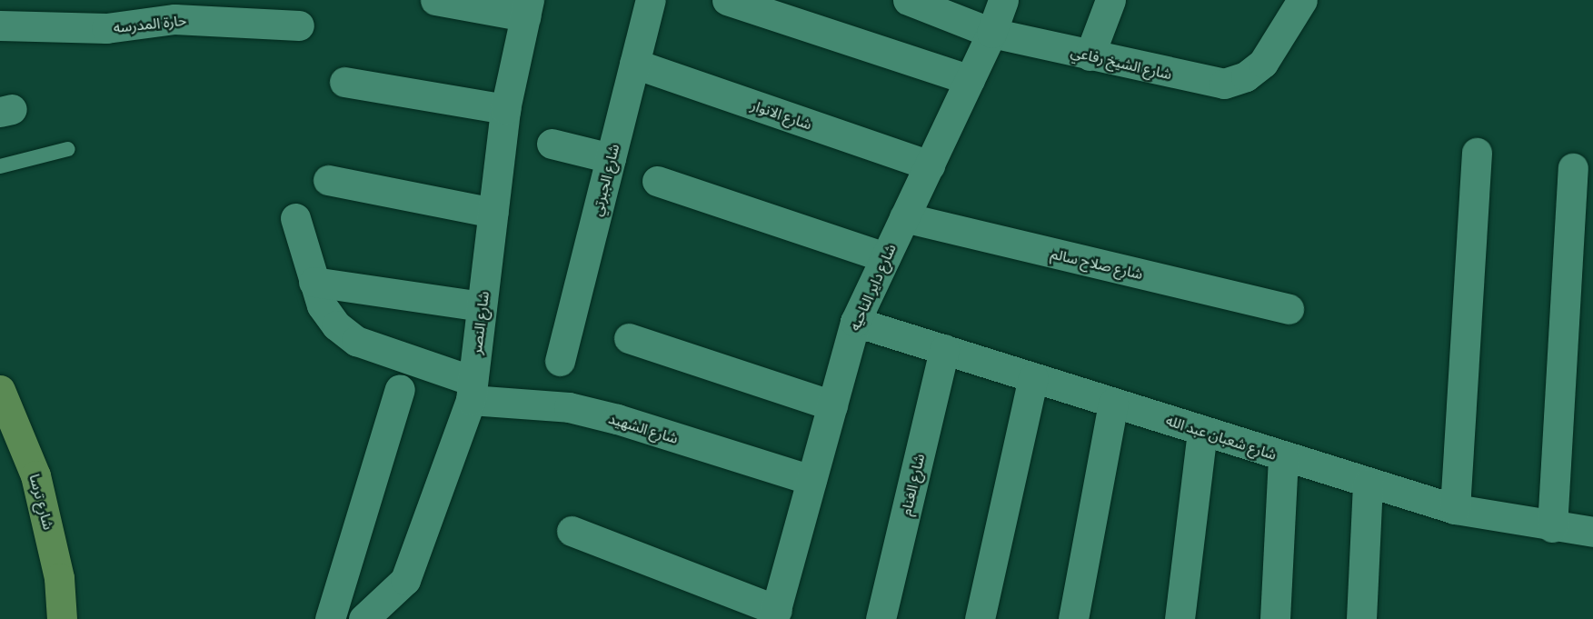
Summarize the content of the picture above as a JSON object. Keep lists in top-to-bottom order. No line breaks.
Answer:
{"streets":{"main road":["شارع ترسا"],"street":["حارة المدرسه","شارع الشيخ رفاعي","شارع الانوار","شارع الجبرتي","شارع صلاح سالم","شارع داير الناحيه","شارع النصر","شارع الشهيد","شارع شعبان عبد الله","شارع الغنام"]},"crossings":[["شارع الشيخ رفاعي","شارع داير الناحيه"],["شارع الانوار","شارع الجبرتي"],["شارع الانوار","شارع داير الناحيه"],["شارع صلاح سالم","شارع داير الناحيه"],["شارع داير الناحيه","شارع الشهيد"],["شارع داير الناحيه","شارع شعبان عبد الله"],["شارع النصر","شارع الشهيد"],["شارع شعبان عبد الله","شارع الغنام"]]}
